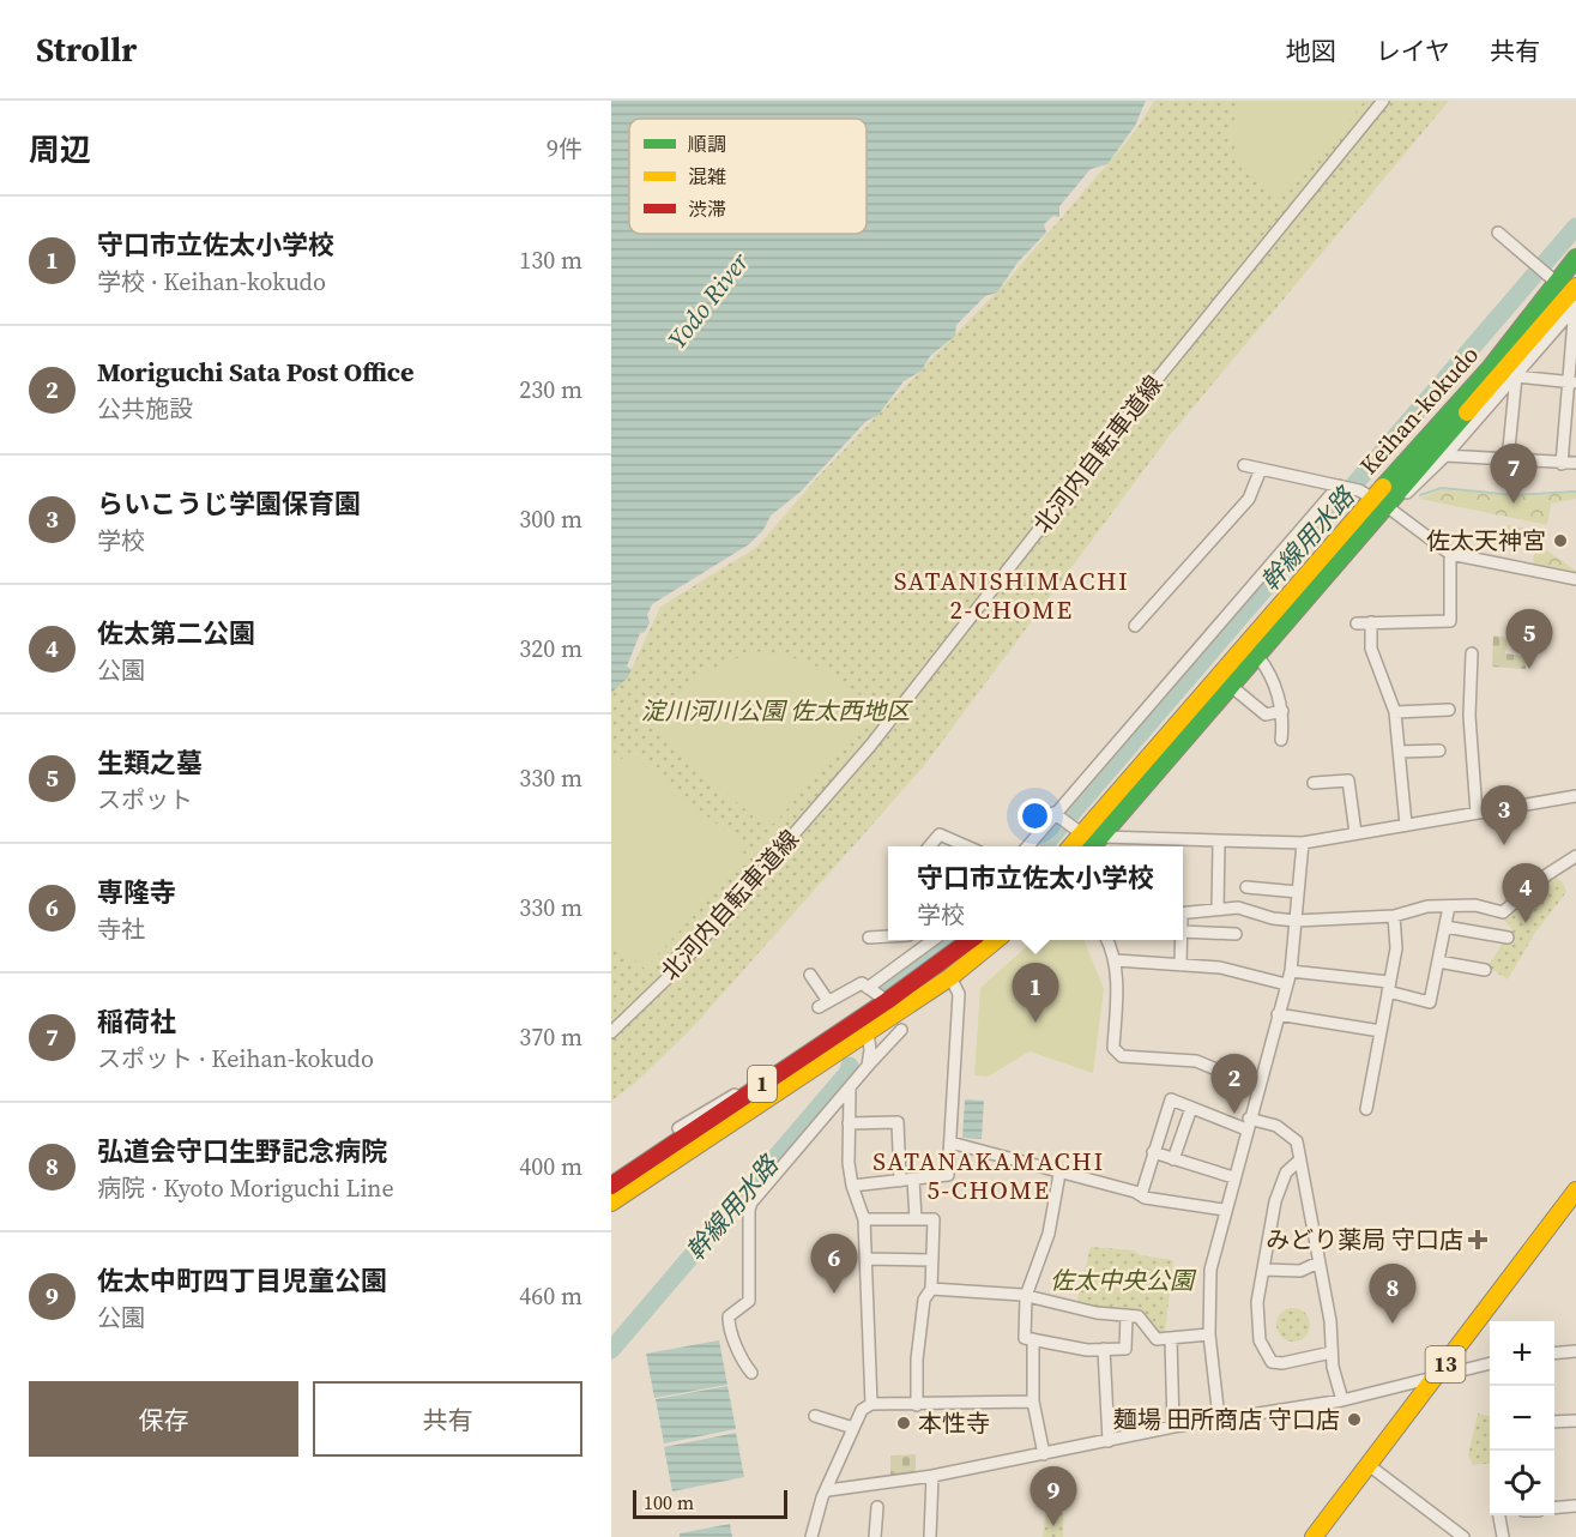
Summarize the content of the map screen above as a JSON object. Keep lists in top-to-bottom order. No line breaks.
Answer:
{"streets":{"main road":["Keihan-kokudo","1","13"],"street":["北河内自転車道線"]},"districts":["SATANISHIMACHI 2-CHOME","SATANAKAMACHI 5-CHOME"],"water":["Yodo River","幹線用水路"],"parks":["淀川河川公園 佐太西地区","佐太中央公園"],"places":{"other":["佐太天神宮","麺場 田所商店 守口店","本性寺"],"health":["みどり薬局 守口店"]},"legend":["順調","混雑","渋滞"],"scale_bar":"100 m","page":{"header":"Strollr","nav":["地図","レイヤ","共有"],"heading":["周辺","9件"],"list":[{"mark":"1","name":"守口市立佐太小学校","note":"学校 · Keihan-kokudo","value":"130 m"},{"mark":"2","name":"Moriguchi Sata Post Office","note":"公共施設","value":"230 m"},{"mark":"3","name":"らいこうじ学園保育園","note":"学校","value":"300 m"},{"mark":"4","name":"佐太第二公園","note":"公園","value":"320 m"},{"mark":"5","name":"生類之墓","note":"スポット","value":"330 m"},{"mark":"6","name":"専隆寺","note":"寺社","value":"330 m"},{"mark":"7","name":"稲荷社","note":"スポット · Keihan-kokudo","value":"370 m"},{"mark":"8","name":"弘道会守口生野記念病院","note":"病院 · Kyoto Moriguchi Line","value":"400 m"},{"mark":"9","name":"佐太中町四丁目児童公園","note":"公園","value":"460 m"}],"pins":["7","5","3","4","1","2","6","8","9"],"popup":["守口市立佐太小学校","学校"],"map_buttons":["+","−"],"buttons":["保存","共有"],"scale":"100 m"}}
